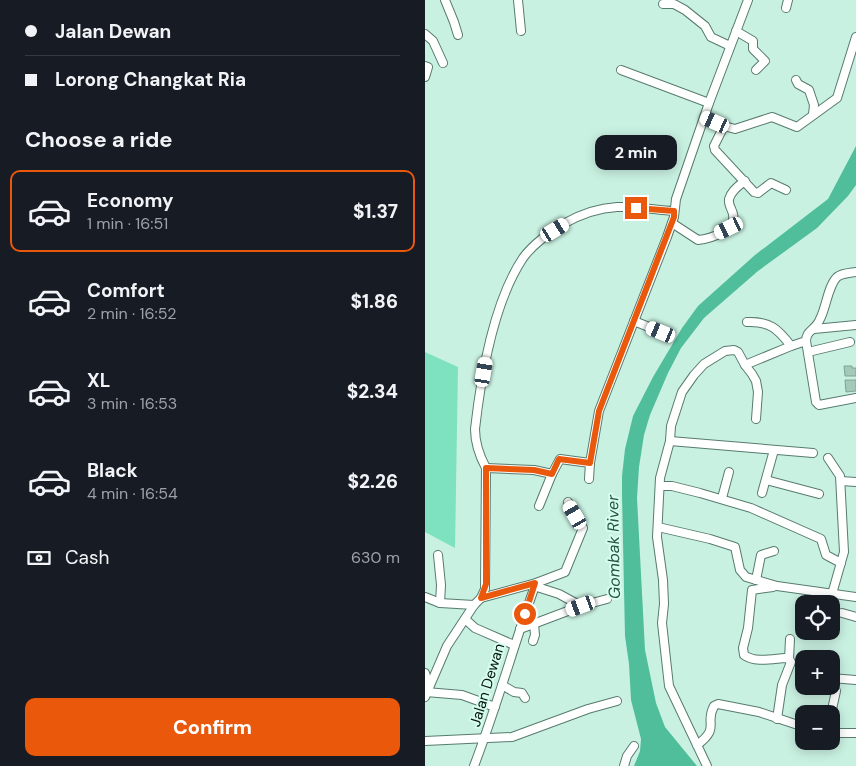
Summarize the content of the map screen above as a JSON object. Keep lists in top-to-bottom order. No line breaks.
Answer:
{"streets":{"street":["Jalan Dewan"]},"water":["Gombak River"],"page":{"banner":["Jalan Dewan","Lorong Changkat Ria"],"heading":"Choose a ride","bubble":"2 min","list":[{"name":"Economy","note":"1 min · 16:51","value":"$1.37"},{"name":"Comfort","note":"2 min · 16:52","value":"$1.86"},{"name":"XL","note":"3 min · 16:53","value":"$2.34"},{"name":"Black","note":"4 min · 16:54","value":"$2.26"}],"pay":["Cash","630 m"],"map_buttons":["+","−"],"buttons":"Confirm"}}
